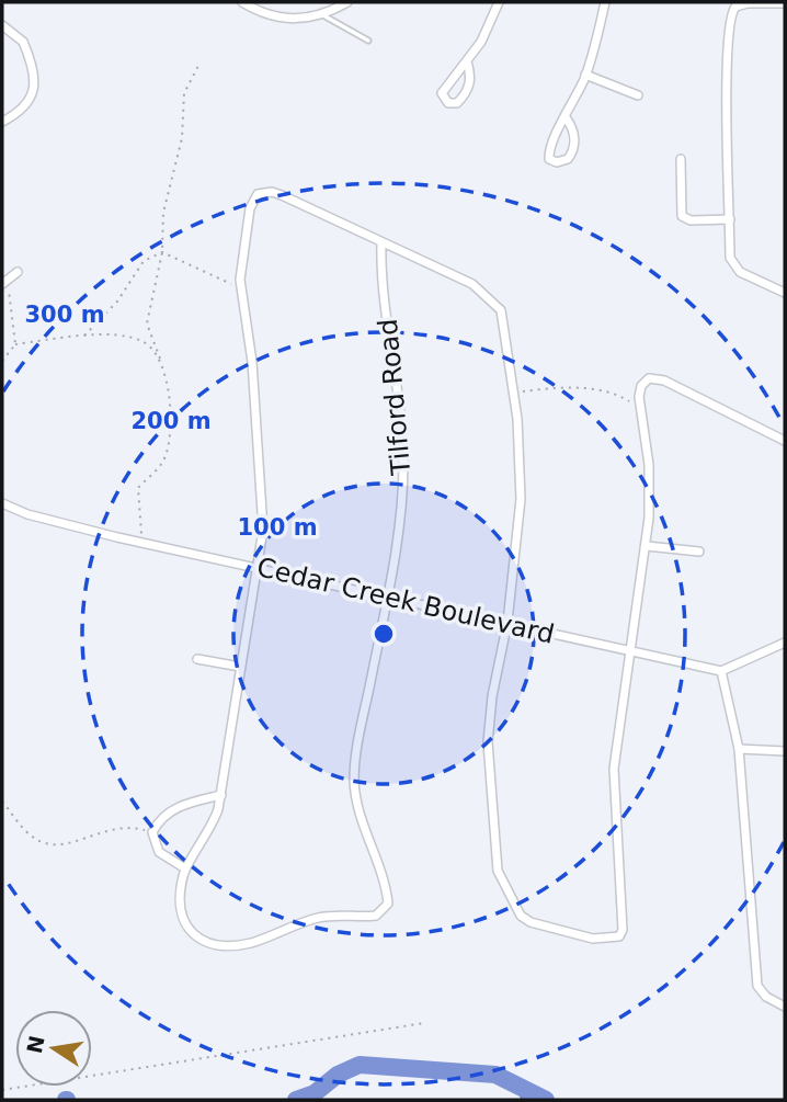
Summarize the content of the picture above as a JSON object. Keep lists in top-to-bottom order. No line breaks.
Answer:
{"streets":{"street":["Tilford Road","Cedar Creek Boulevard"]},"crossings":[["Tilford Road","Cedar Creek Boulevard"]],"north":"left","rings":["300 m","200 m","100 m"]}
